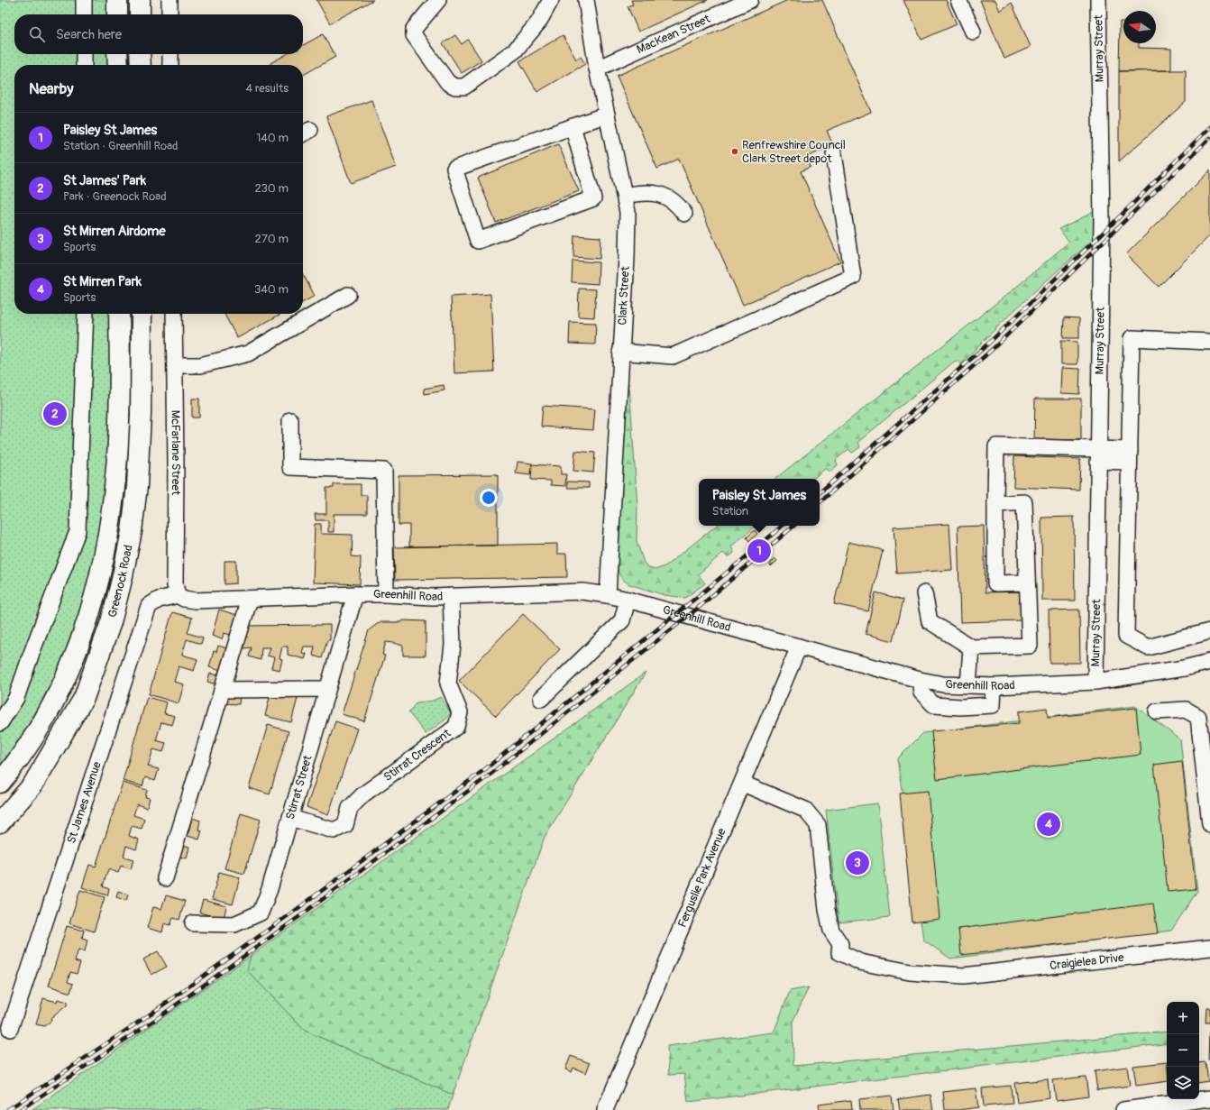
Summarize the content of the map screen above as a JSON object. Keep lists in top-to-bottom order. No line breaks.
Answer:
{"streets":{"main road":["Greenock Road"],"street":["MacKean Street","Murray Street","Clark Street","McFarlane Street","Greenhill Road","Stirrat Crescent","Stirrat Street","St James Avenue","Ferguslie Park Avenue","Craigielea Drive"]},"crossings":[["MacKean Street","Clark Street"],["Murray Street","Greenhill Road"],["Clark Street","Greenhill Road"],["McFarlane Street","Greenhill Road"],["McFarlane Street","St James Avenue"],["Greenhill Road","Stirrat Crescent"],["Greenhill Road","Stirrat Street"],["Greenhill Road","St James Avenue"],["Greenhill Road","Ferguslie Park Avenue"],["Stirrat Crescent","Stirrat Street"],["Ferguslie Park Avenue","Craigielea Drive"]],"places":["Renfrewshire Council Clark Street depot"],"north":"left","page":{"search":"Search here","heading":["Nearby","4 results"],"list":[{"mark":"1","name":"Paisley St James","note":"Station · Greenhill Road","value":"140 m"},{"mark":"2","name":"St James' Park","note":"Park · Greenock Road","value":"230 m"},{"mark":"3","name":"St Mirren Airdome","note":"Sports","value":"270 m"},{"mark":"4","name":"St Mirren Park","note":"Sports","value":"340 m"}],"pins":["2","1","4","3"],"popup":["Paisley St James","Station"],"map_buttons":["+","−"]}}
